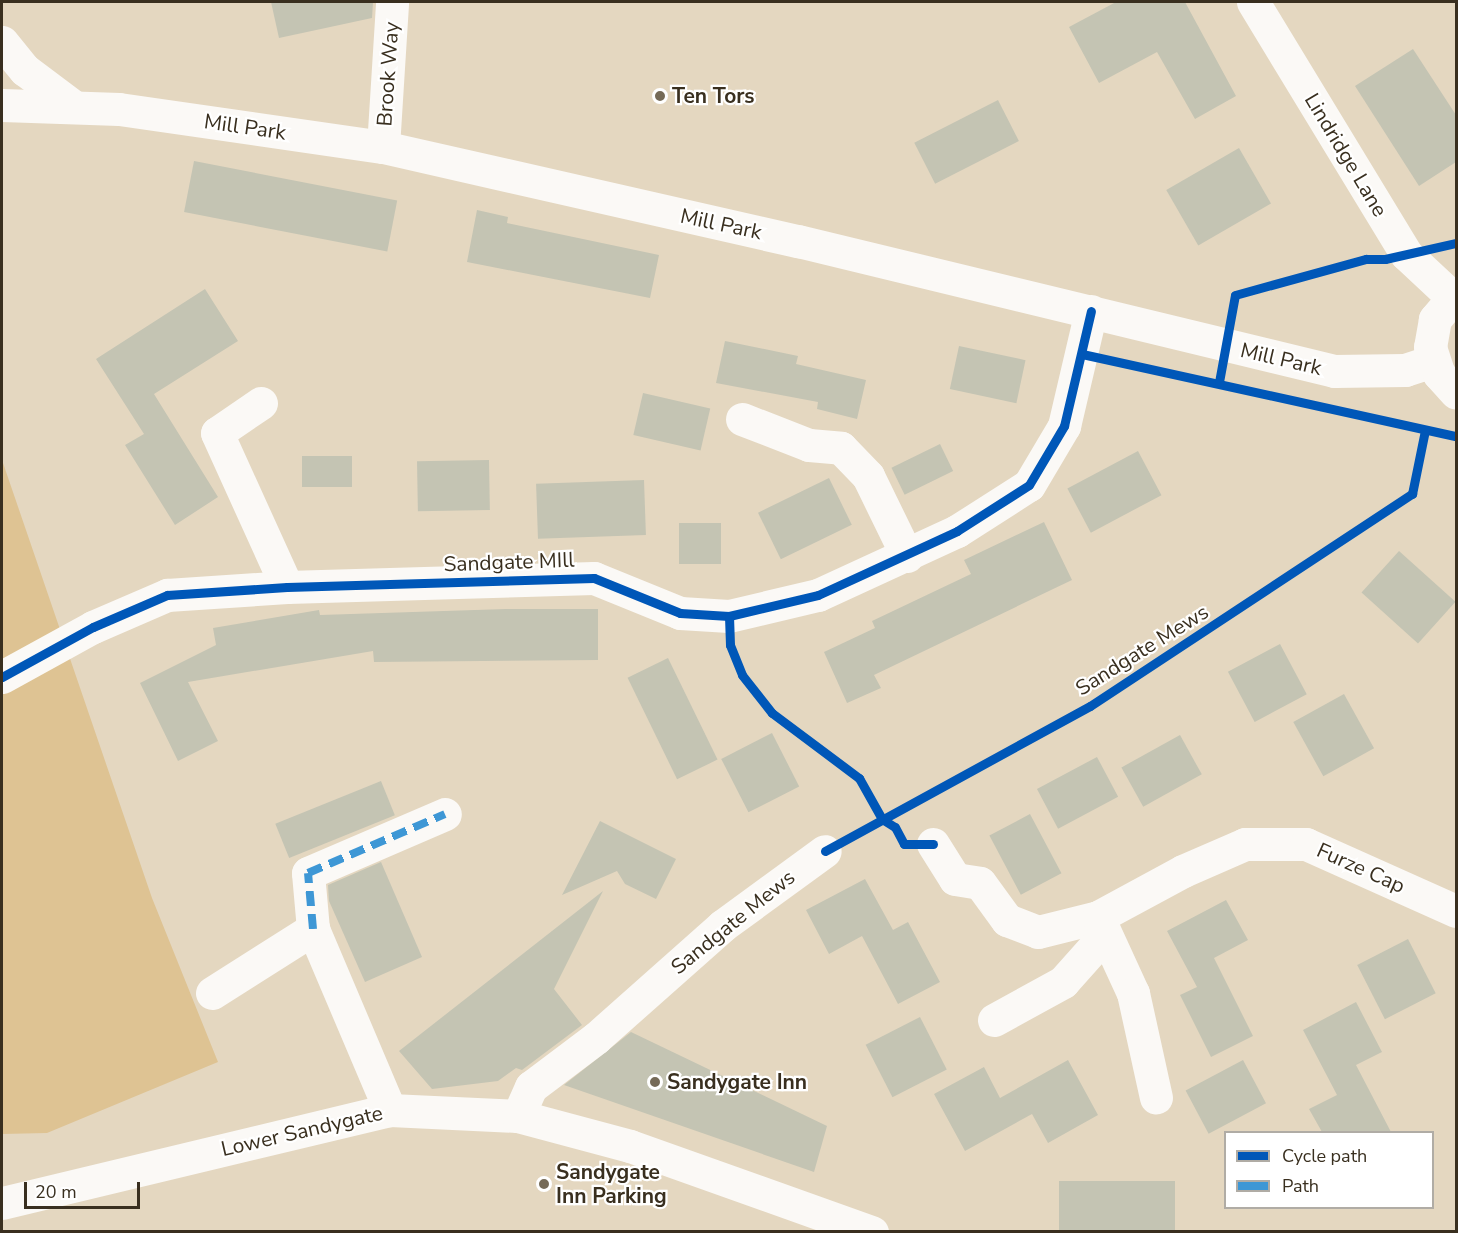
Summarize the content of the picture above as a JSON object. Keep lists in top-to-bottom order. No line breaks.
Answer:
{"streets":{"main road":["Brook Way","Mill Park","Lindridge Lane","Sandgate MIll","Sandgate Mews","Furze Cap","Lower Sandygate"]},"crossings":[["Brook Way","Mill Park"],["Mill Park","Sandgate MIll"],["Sandgate Mews","Lower Sandygate"]],"places":["Ten Tors","Sandygate Inn","Sandygate Inn Parking"],"legend":["Cycle path","Path"],"scale_bar":"20 m"}
